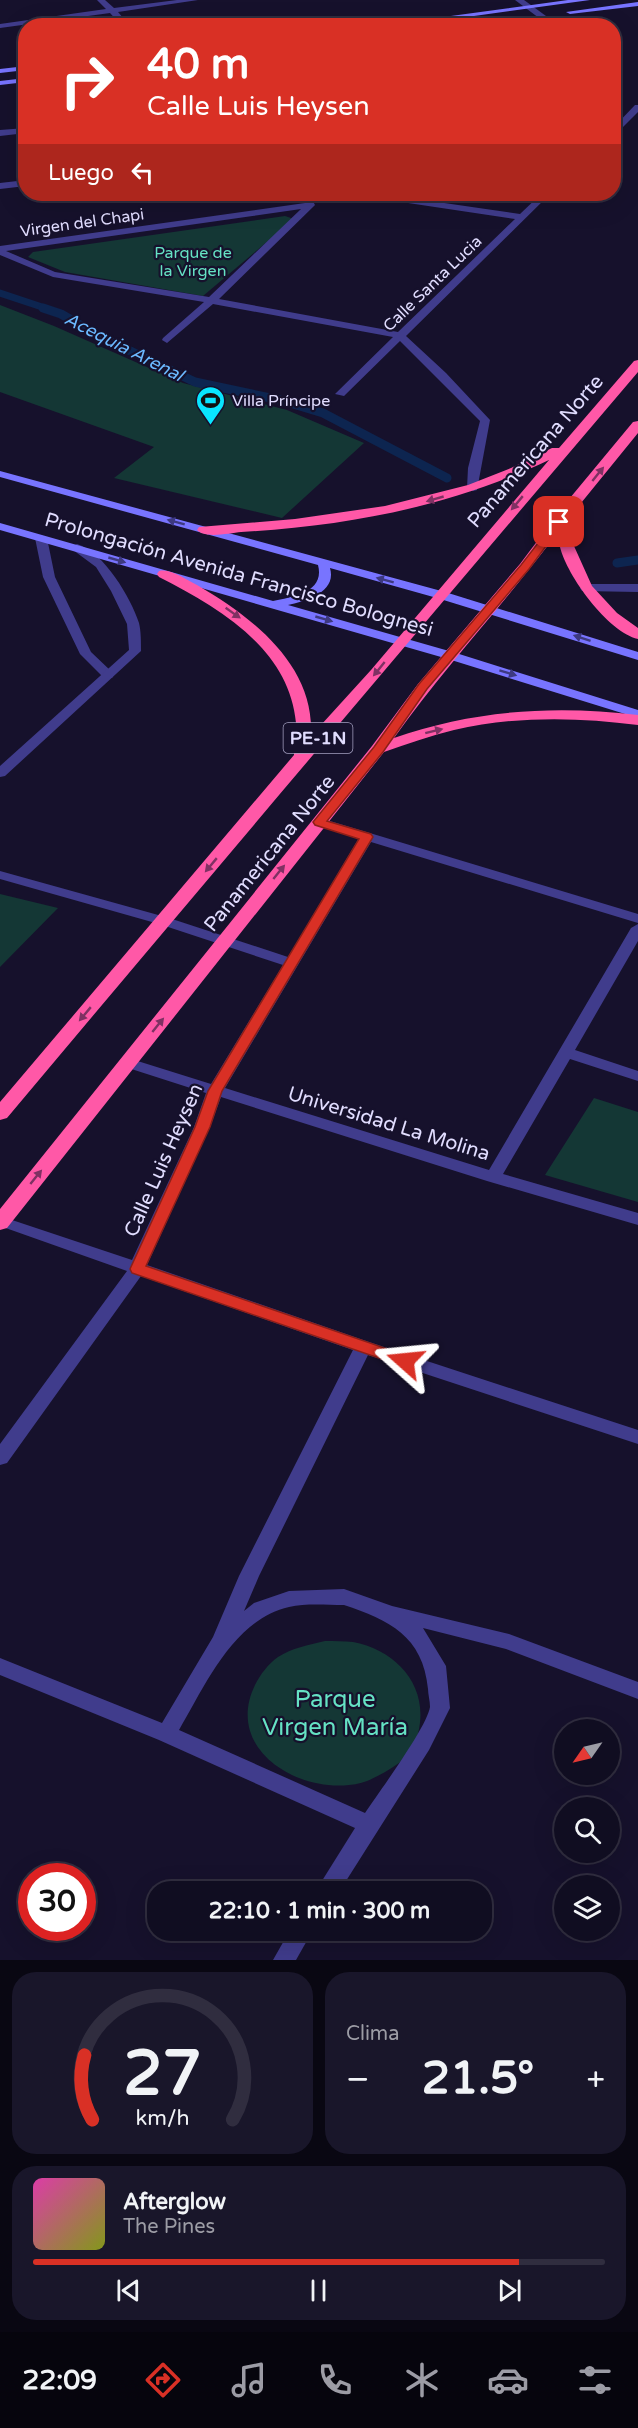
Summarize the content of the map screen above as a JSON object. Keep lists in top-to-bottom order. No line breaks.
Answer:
{"streets":{"highway":["Panamericana Norte","PE-1N"],"main road":["Prolongación Avenida Francisco Bolognesi"],"street":["Virgen del Chapi","Calle Santa Lucia","Universidad La Molina","Calle Luis Heysen"]},"crossings":[["Panamericana Norte","Prolongación Avenida Francisco Bolognesi"],["Panamericana Norte","Universidad La Molina"],["Universidad La Molina","Calle Luis Heysen"]],"water":["Acequia Arenal"],"parks":["Parque de la Virgen","Parque Virgen María"],"places":{"sports":["Villa Príncipe"]},"north":"bottom left","page":{"turn":["40 m","Calle Luis Heysen"],"then":"Luego","limit":"30","trip":"22:10 · 1 min · 300 m","tile":"Clima","heat":["−","21.5°","+"],"song":["Afterglow","The Pines"],"tabs":"22:09","gauge":["27","km/h"]}}
